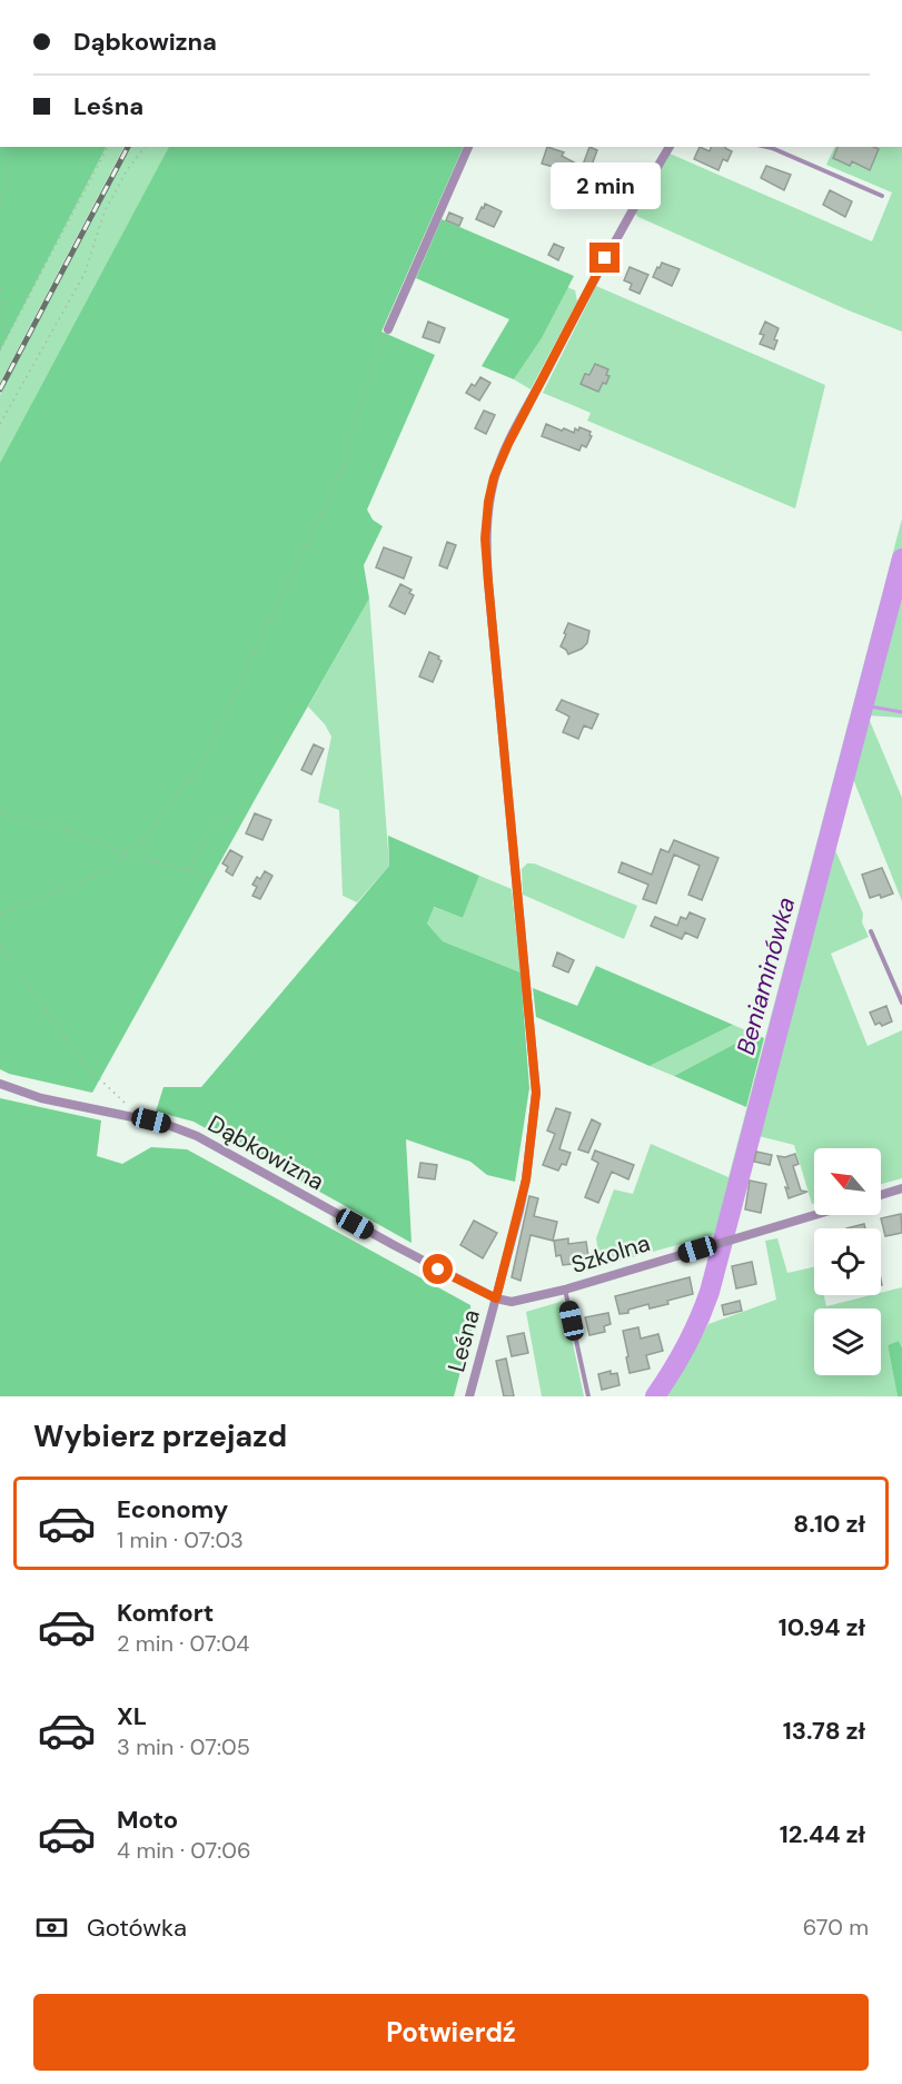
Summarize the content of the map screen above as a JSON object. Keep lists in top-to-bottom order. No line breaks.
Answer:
{"streets":{"street":["Dąbkowizna","Szkolna","Leśna"]},"crossings":[["Dąbkowizna","Szkolna"],["Dąbkowizna","Leśna"],["Szkolna","Leśna"]],"water":["Beniaminówka"],"north":"top left","page":{"banner":["Dąbkowizna","Leśna"],"bubble":"2 min","heading":"Wybierz przejazd","list":[{"name":"Economy","note":"1 min · 07:03","value":"8.10 zł"},{"name":"Komfort","note":"2 min · 07:04","value":"10.94 zł"},{"name":"XL","note":"3 min · 07:05","value":"13.78 zł"},{"name":"Moto","note":"4 min · 07:06","value":"12.44 zł"}],"pay":["Gotówka","670 m"],"buttons":"Potwierdź"}}
